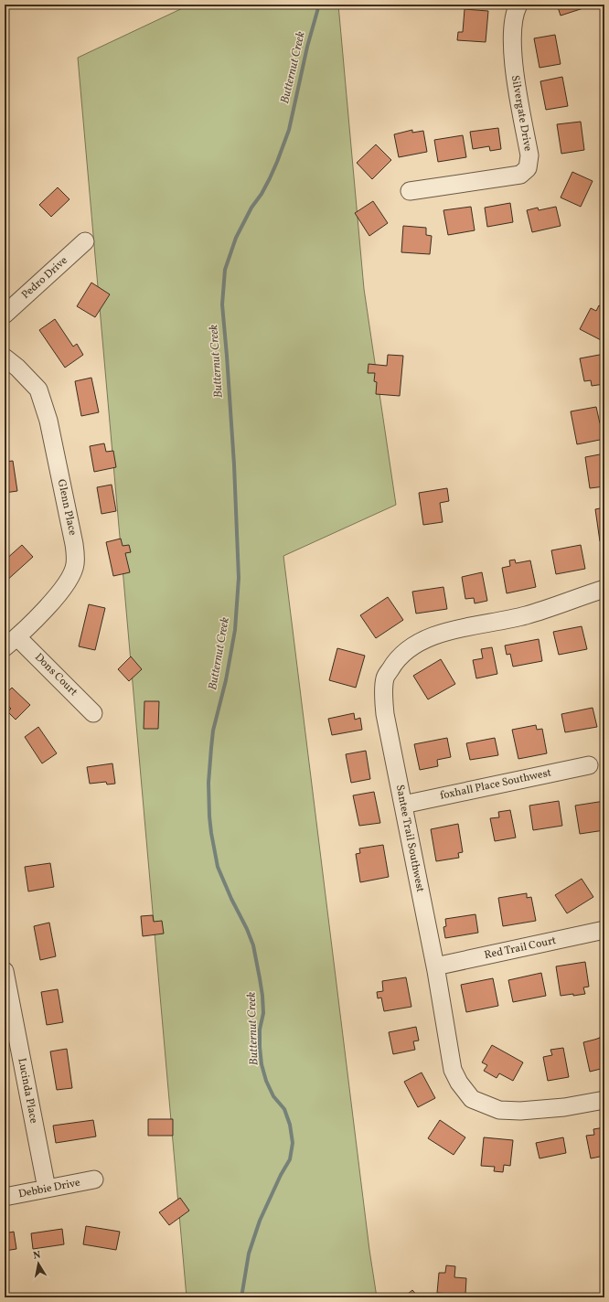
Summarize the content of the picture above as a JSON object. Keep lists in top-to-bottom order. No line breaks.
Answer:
{"streets":{"street":["Silvergate Drive","Pedro Drive","Glenn Place","Dons Court","foxhall Place Southwest","Santee Trail Southwest","Red Trail Court","Lucinda Place","Debbie Drive"]},"crossings":[["Glenn Place","Dons Court"],["foxhall Place Southwest","Santee Trail Southwest"],["Santee Trail Southwest","Red Trail Court"],["Lucinda Place","Debbie Drive"]],"water":["Butternut Creek"],"north":"top"}
